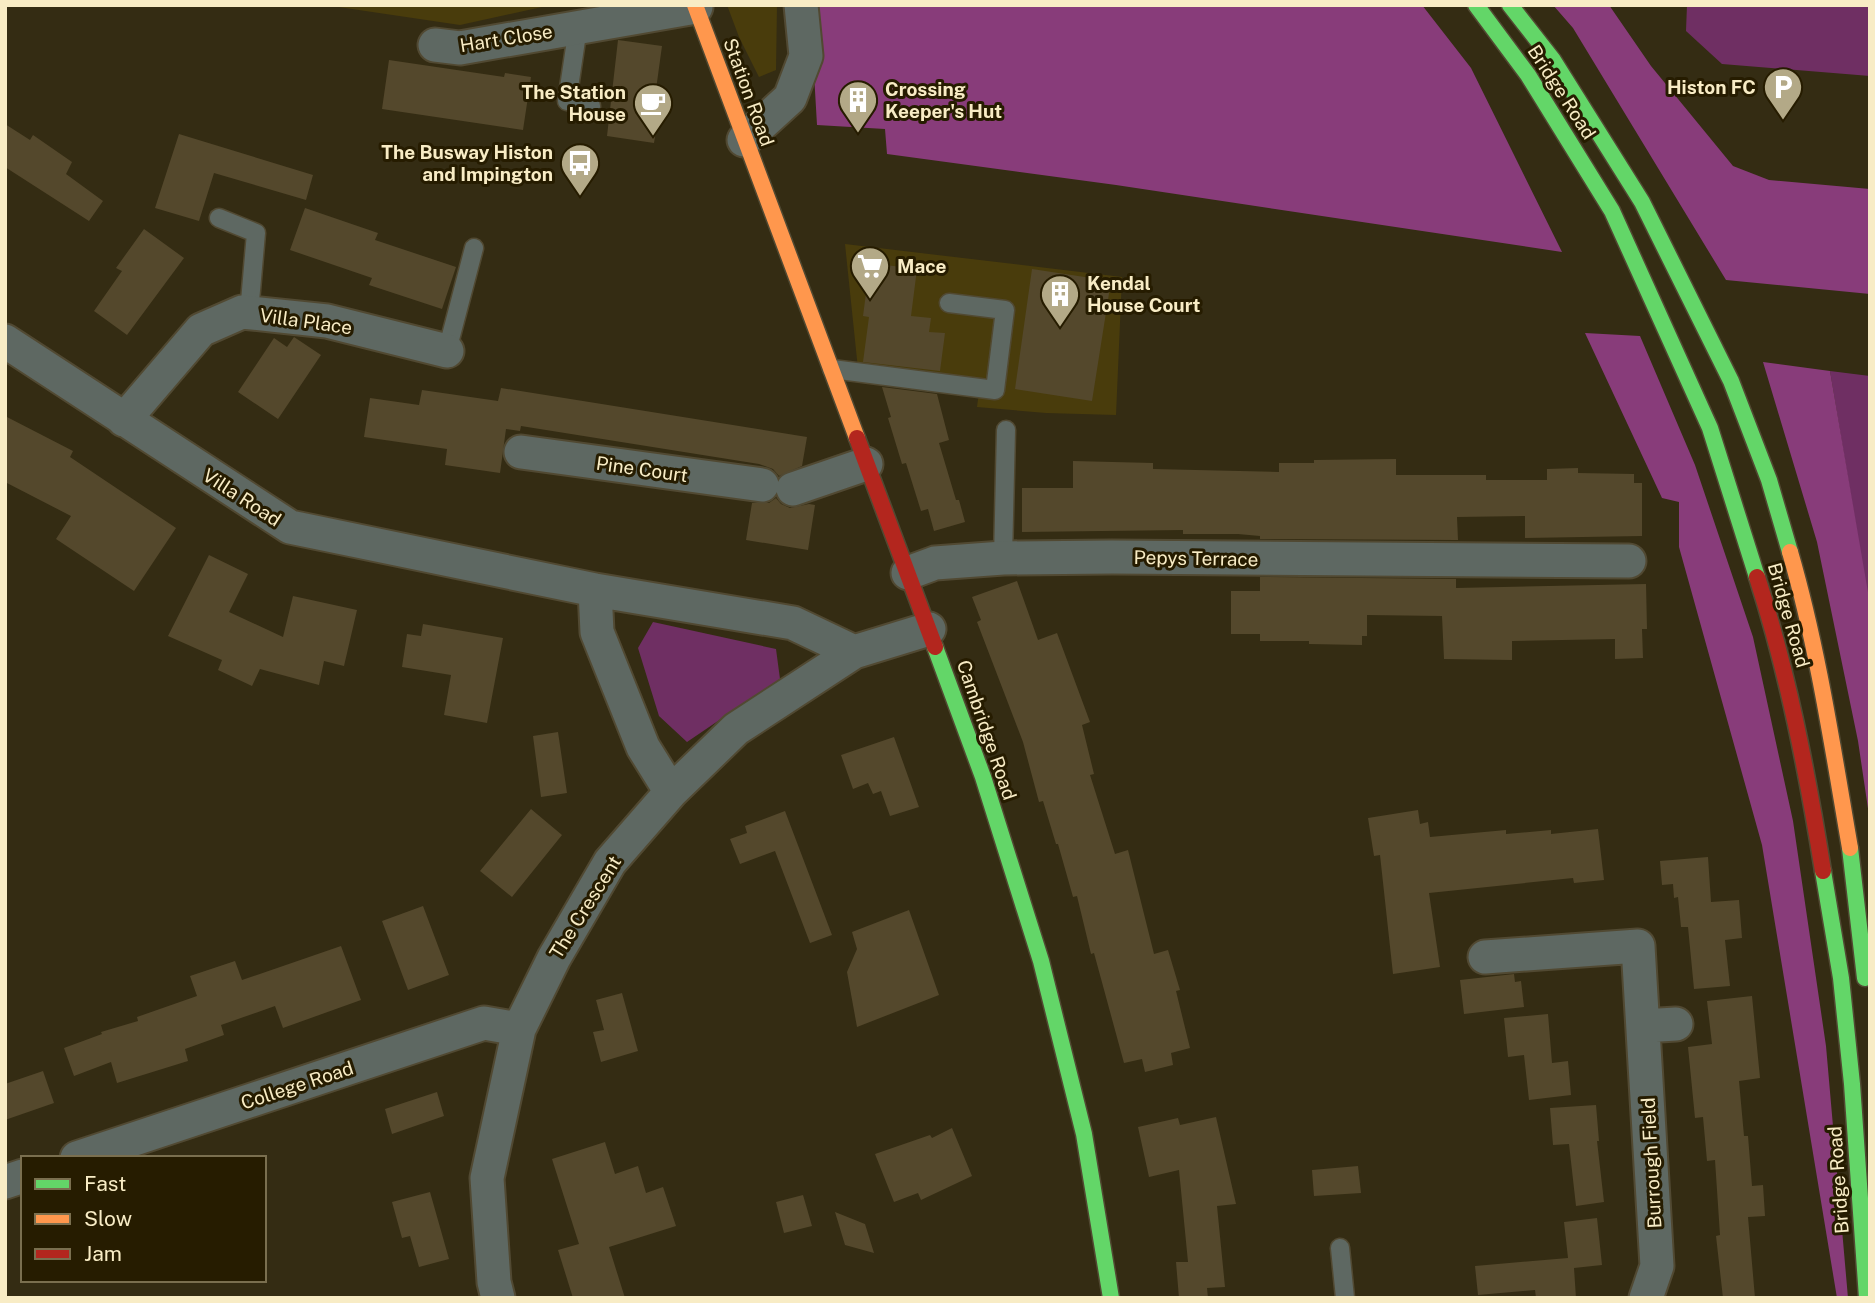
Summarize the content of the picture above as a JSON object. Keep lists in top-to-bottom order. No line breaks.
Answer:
{"streets":{"main road":["Station Road","Bridge Road","Cambridge Road"],"street":["Hart Close","Villa Place","Pine Court","Villa Road","Pepys Terrace","The Crescent","College Road","Burrough Field"]},"crossings":[["Hart Close","Station Road"],["Station Road","Cambridge Road"],["Villa Place","Villa Road"],["Pine Court","Cambridge Road"],["Villa Road","The Crescent"],["Pepys Terrace","Cambridge Road"],["Cambridge Road","The Crescent"],["The Crescent","College Road"]],"places":{"parking":["Histon FC"],"building":["Crossing Keeper's Hut","Kendal House Court"],"cafe":["The Station House"],"bus stop":["The Busway Histon and Impington"],"supermarket":["Mace"]},"legend":["Fast","Slow","Jam"]}
